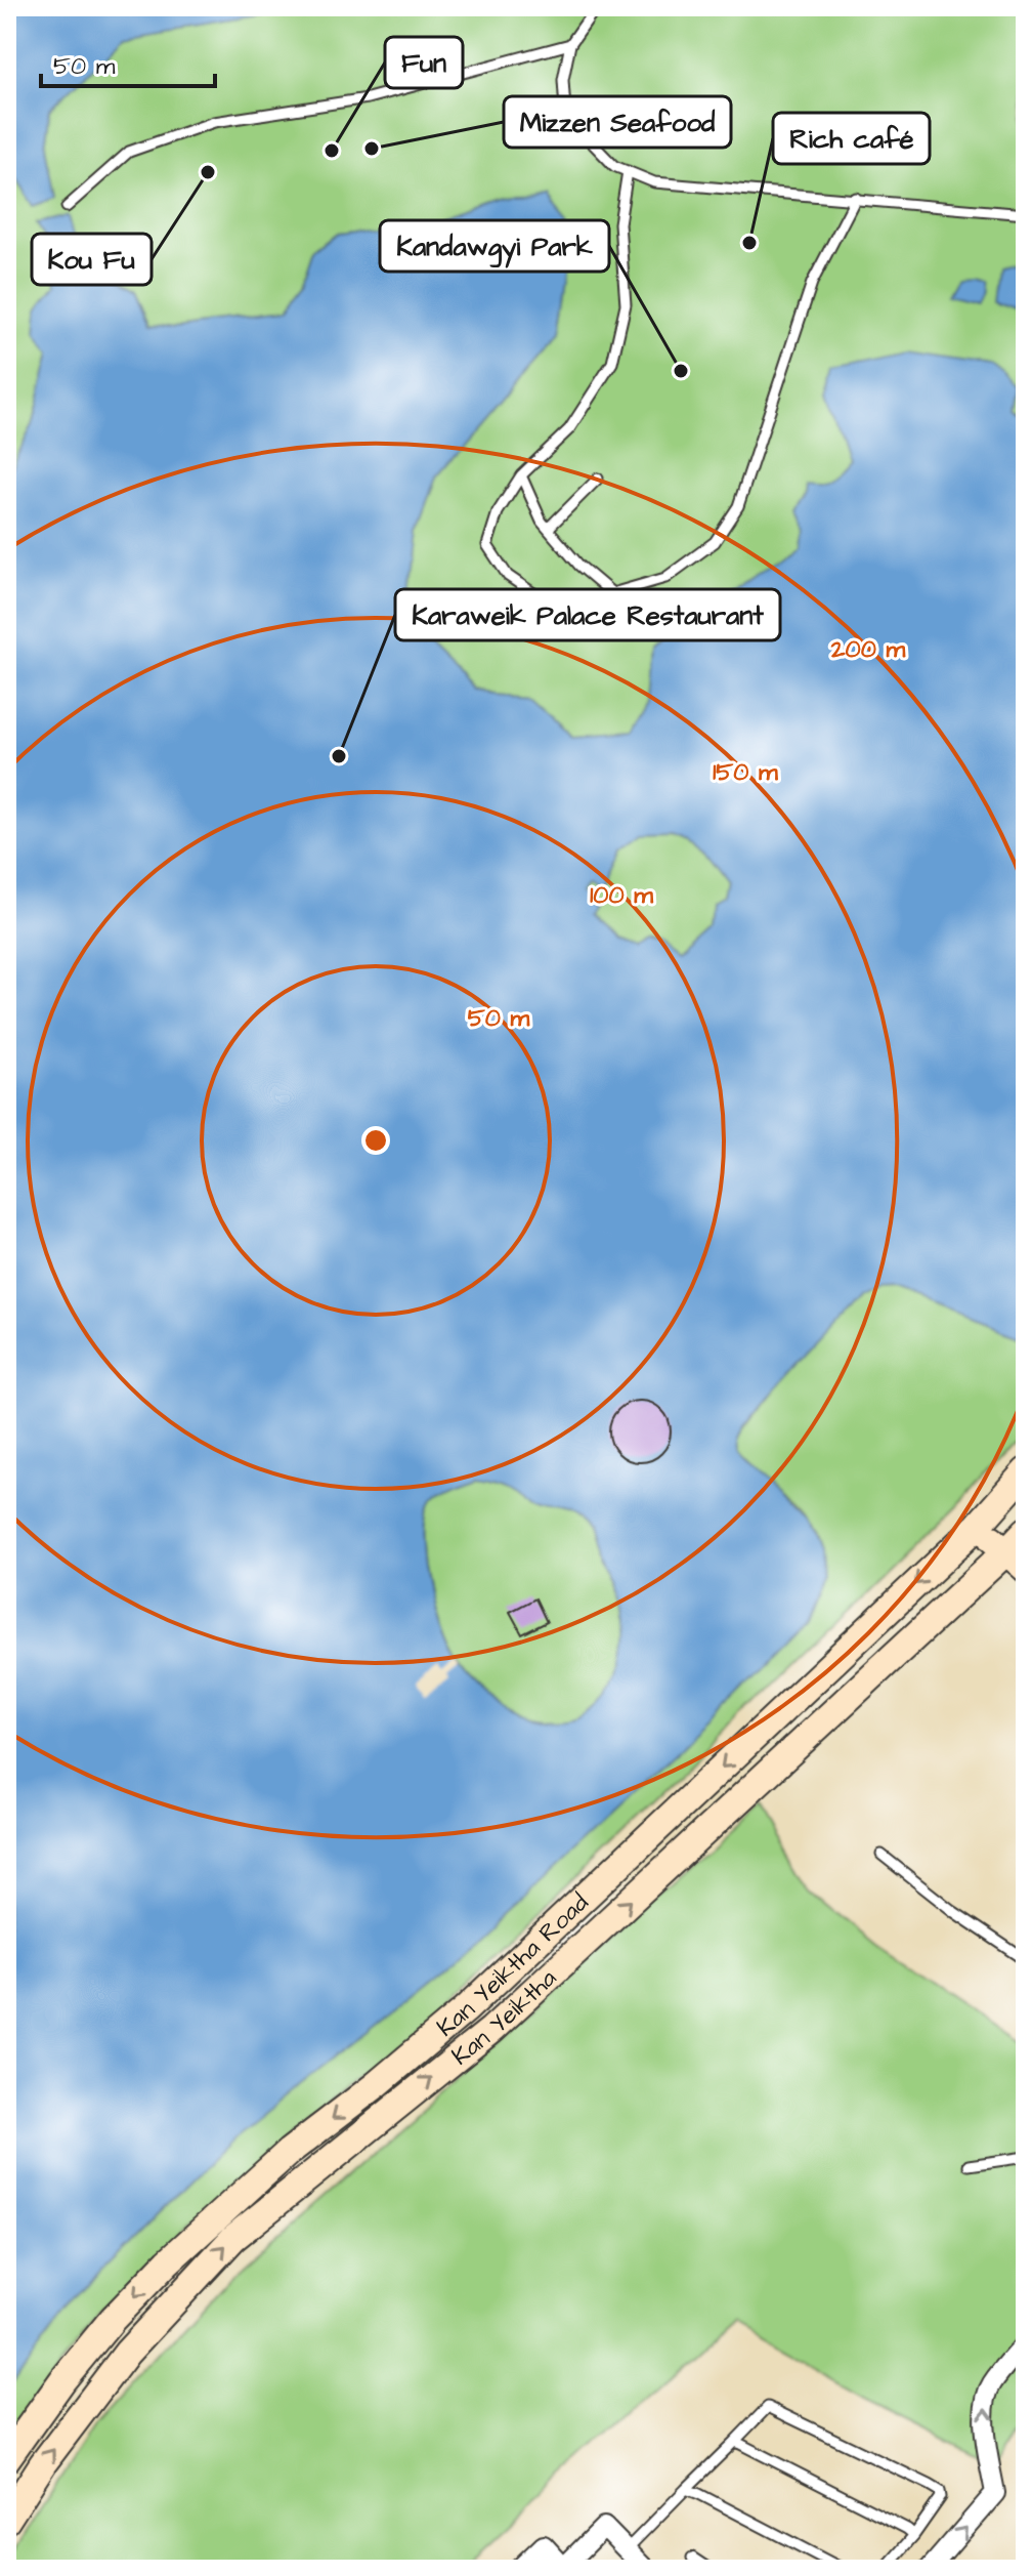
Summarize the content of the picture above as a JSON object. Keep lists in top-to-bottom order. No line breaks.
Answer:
{"streets":{"main road":["Kan Yeiktha Road","Kan Yeiktha"]},"one_way":["Kan Yeiktha Road","Kan Yeiktha"],"places":["Mizzen Seafood","Fun","Kou Fu","Rich café","Kandawgyi Park","Karaweik Palace Restaurant"],"scale_bar":"50 m","rings":["200 m","150 m","100 m","50 m"]}
